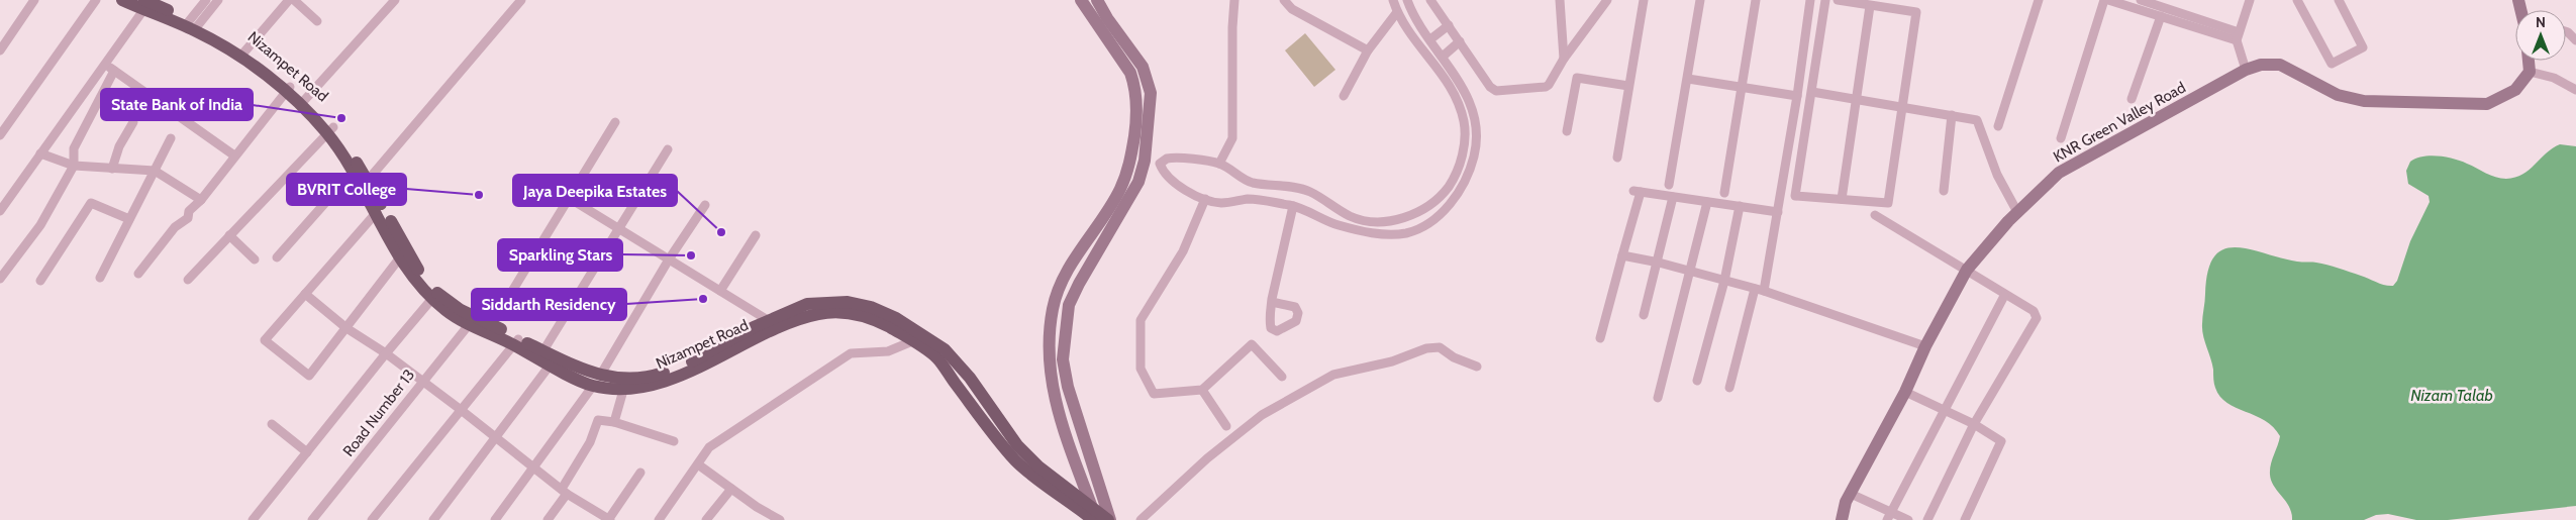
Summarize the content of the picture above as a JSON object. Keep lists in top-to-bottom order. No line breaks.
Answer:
{"streets":{"main road":["Nizampet Road"],"street":["KNR Green Valley Road","Road Number 13"]},"crossings":[["Nizampet Road","Road Number 13"]],"water":["Nizam Talab"],"places":["State Bank of India","BVRIT College","Jaya Deepika Estates","Sparkling Stars","Siddarth Residency"],"north":"top"}
